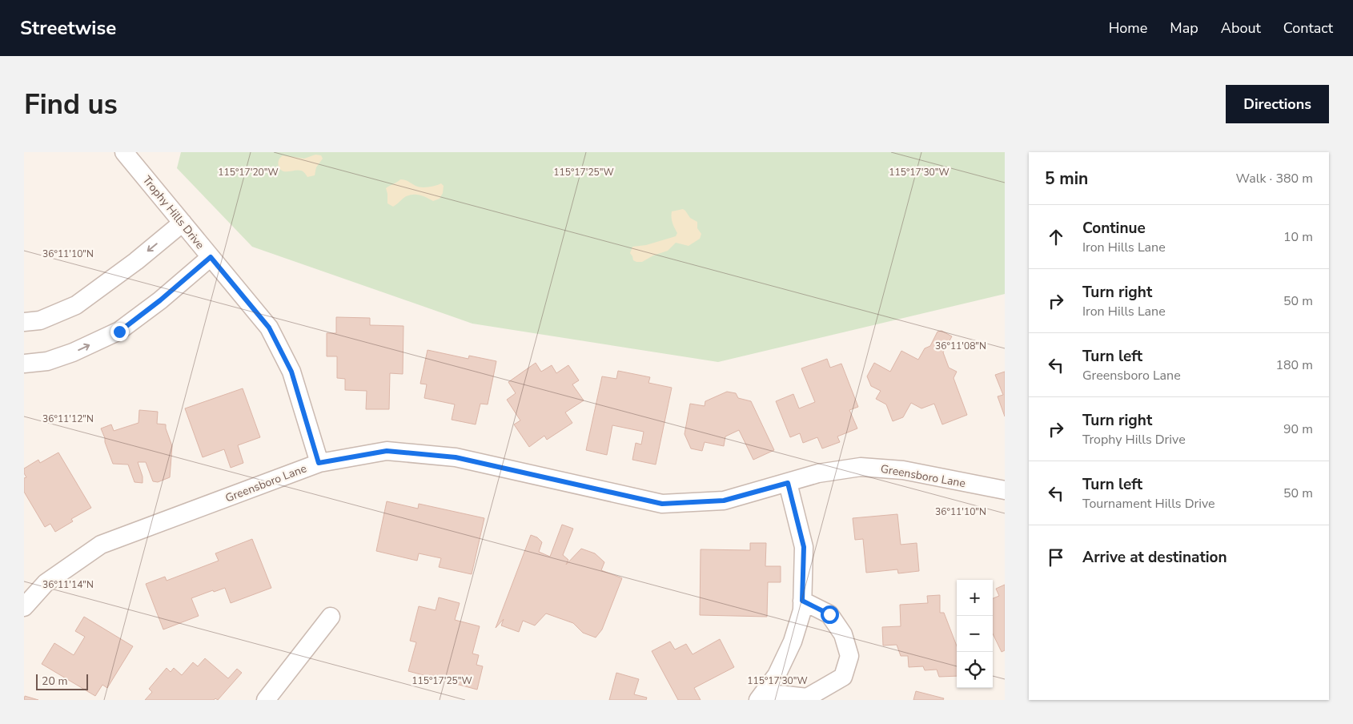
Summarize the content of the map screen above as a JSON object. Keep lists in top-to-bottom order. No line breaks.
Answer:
{"streets":{"street":["Trophy Hills Drive","Greensboro Lane"]},"crossings":[["Trophy Hills Drive","Greensboro Lane"]],"scale_bar":"20 m","page":{"header":"Streetwise","nav":["Home","Map","About","Contact"],"buttons":"Directions","title":"Find us","heading":["5 min","Walk · 380 m"],"list":[["Continue","Iron Hills Lane","10 m"],["Turn right","Iron Hills Lane","50 m"],["Turn left","Greensboro Lane","180 m"],["Turn right","Trophy Hills Drive","90 m"],["Turn left","Tournament Hills Drive","50 m"],"Arrive at destination"],"map_buttons":["+","−"],"scale":"20 m"},"coordinates":["115°17'20\"W","115°17'25\"W","115°17'30\"W","36°11'10\"N","36°11'08\"N","36°11'12\"N","36°11'14\"N"]}
